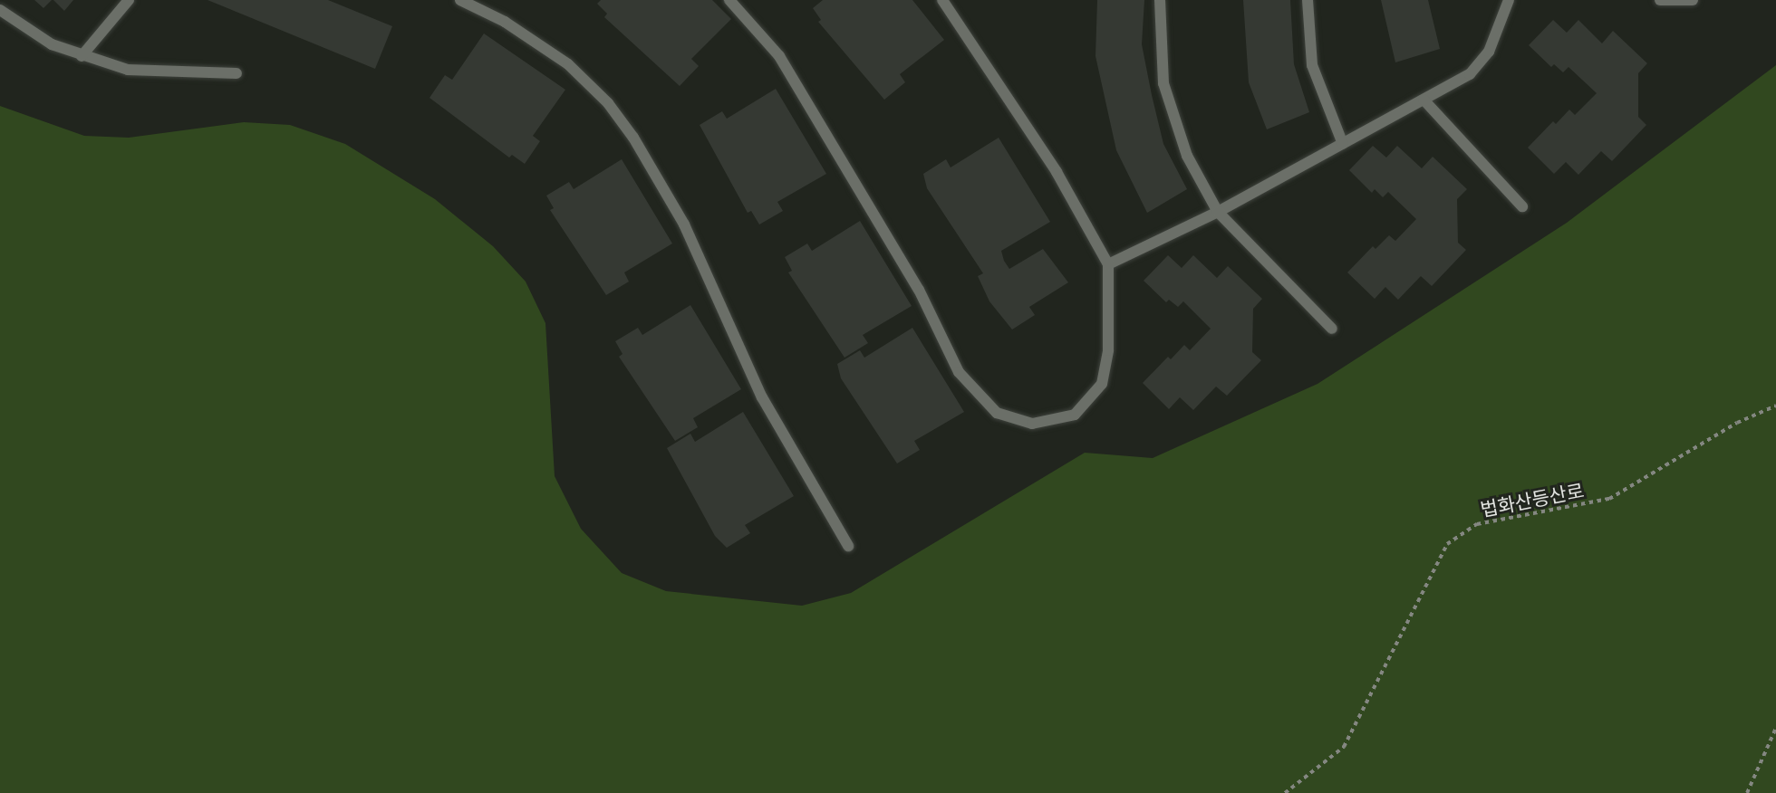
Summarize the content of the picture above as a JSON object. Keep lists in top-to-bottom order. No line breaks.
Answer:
{"streets":{"path":["법화산등산로"]}}
